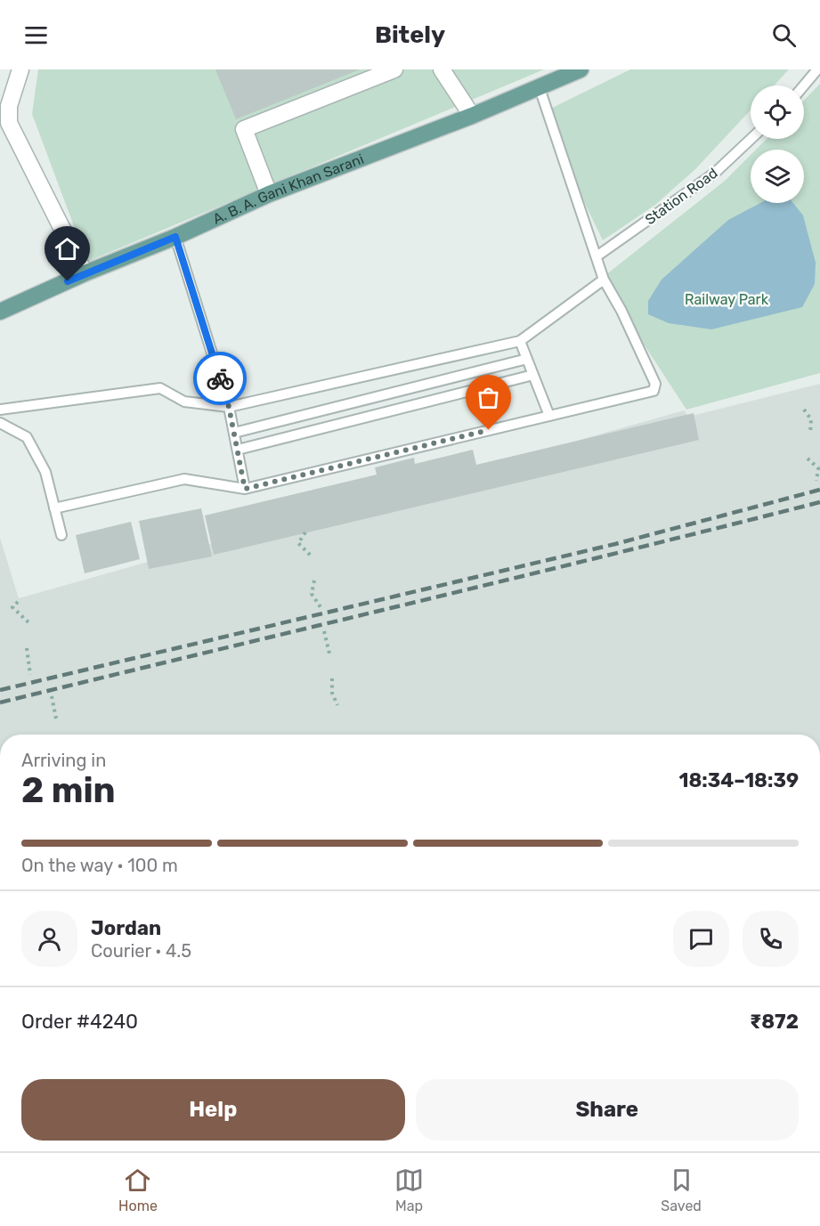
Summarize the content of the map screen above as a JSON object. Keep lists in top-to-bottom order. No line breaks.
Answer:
{"streets":{"main road":["A. B. A. Gani Khan Sarani"],"lane":["Station Road"]},"parks":["Railway Park"],"page":{"header":"Bitely","heading":["2 min","Arriving in","18:34–18:39"],"panel":["Jordan","Courier · 4.5","Order #4240","₹872"],"bar":"On the way · 100 m","buttons":["Help","Share"],"tabs":["Home","Map","Saved"]}}
